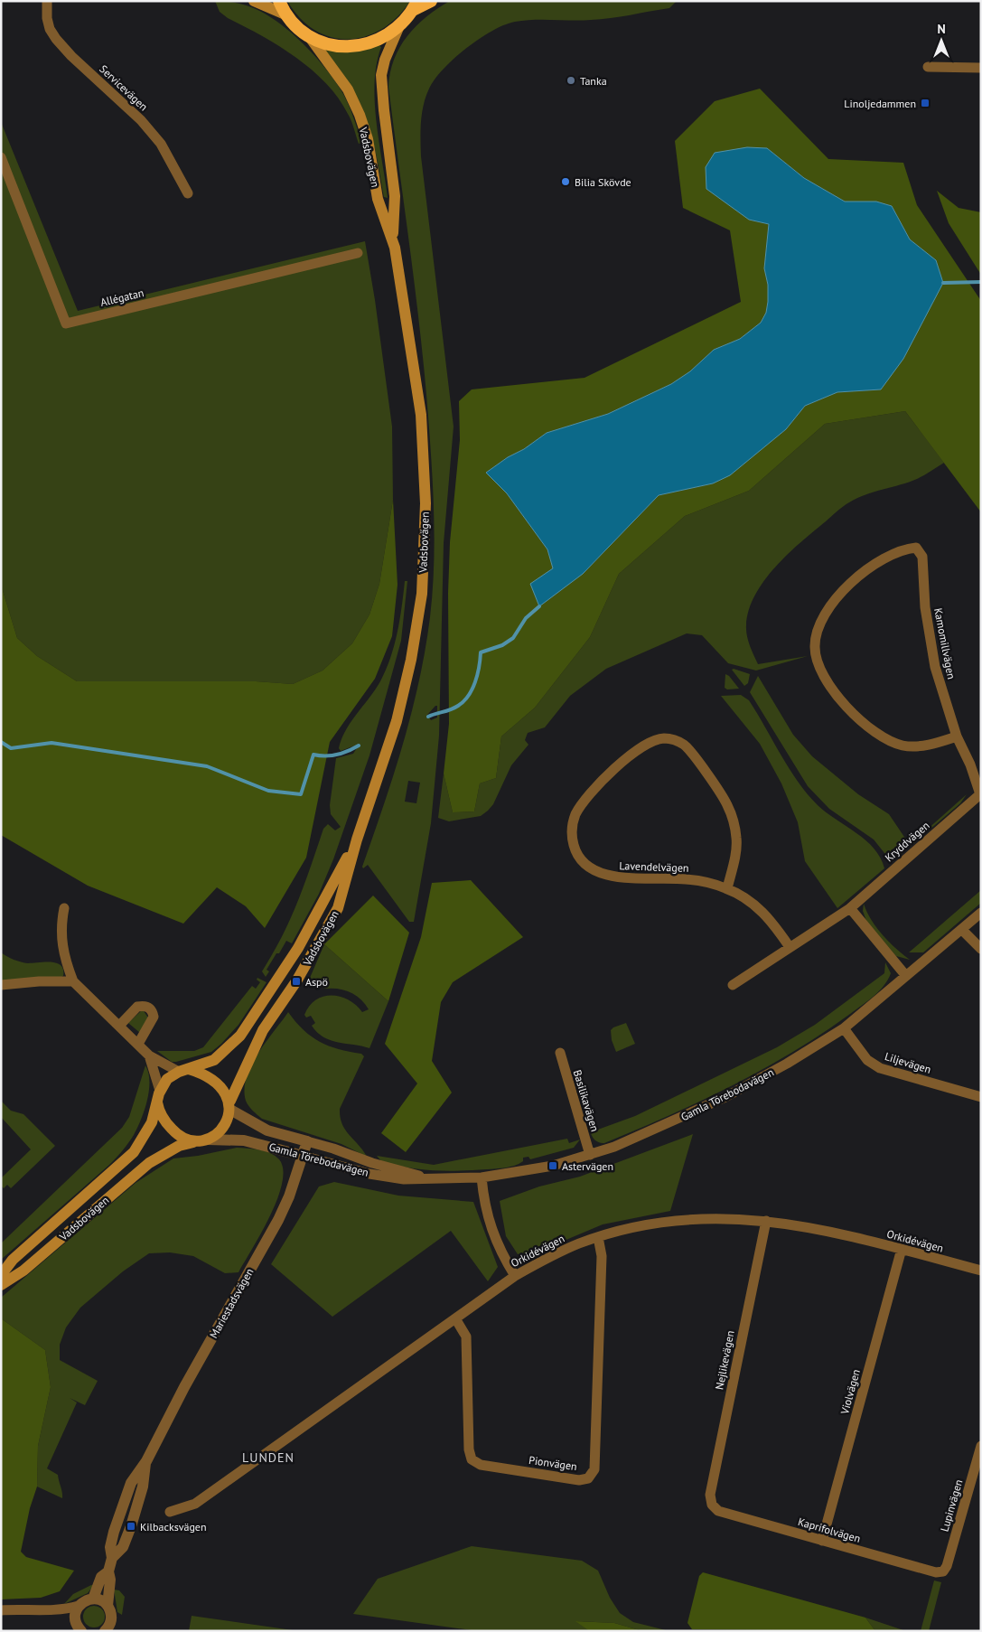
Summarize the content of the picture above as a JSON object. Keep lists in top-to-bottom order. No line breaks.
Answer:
{"streets":{"main road":["Vadsbovägen"],"street":["Servicevägen","Allégatan","Kamomillvägen","Kryddvägen","Lavendelvägen","Liljevägen","Gamla Törebodavägen","Basilikavägen","Orkidévägen","Mariestadsvägen","Nejlikevägen","Violvägen","Pionvägen","Lupinvägen","Kaprifolvägen"]},"crossings":[["Vadsbovägen","Gamla Törebodavägen"],["Kamomillvägen","Kryddvägen"],["Kryddvägen","Lavendelvägen"],["Liljevägen","Gamla Törebodavägen"],["Gamla Törebodavägen","Basilikavägen"],["Gamla Törebodavägen","Mariestadsvägen"],["Orkidévägen","Nejlikevägen"],["Orkidévägen","Violvägen"],["Orkidévägen","Pionvägen"],["Nejlikevägen","Kaprifolvägen"],["Violvägen","Kaprifolvägen"],["Lupinvägen","Kaprifolvägen"]],"districts":["LUNDEN"],"places":{"other":["Tanka","Bilia Skövde"],"transit":["Linoljedammen","Aspö","Astervägen","Kilbacksvägen"]},"north":"top"}
